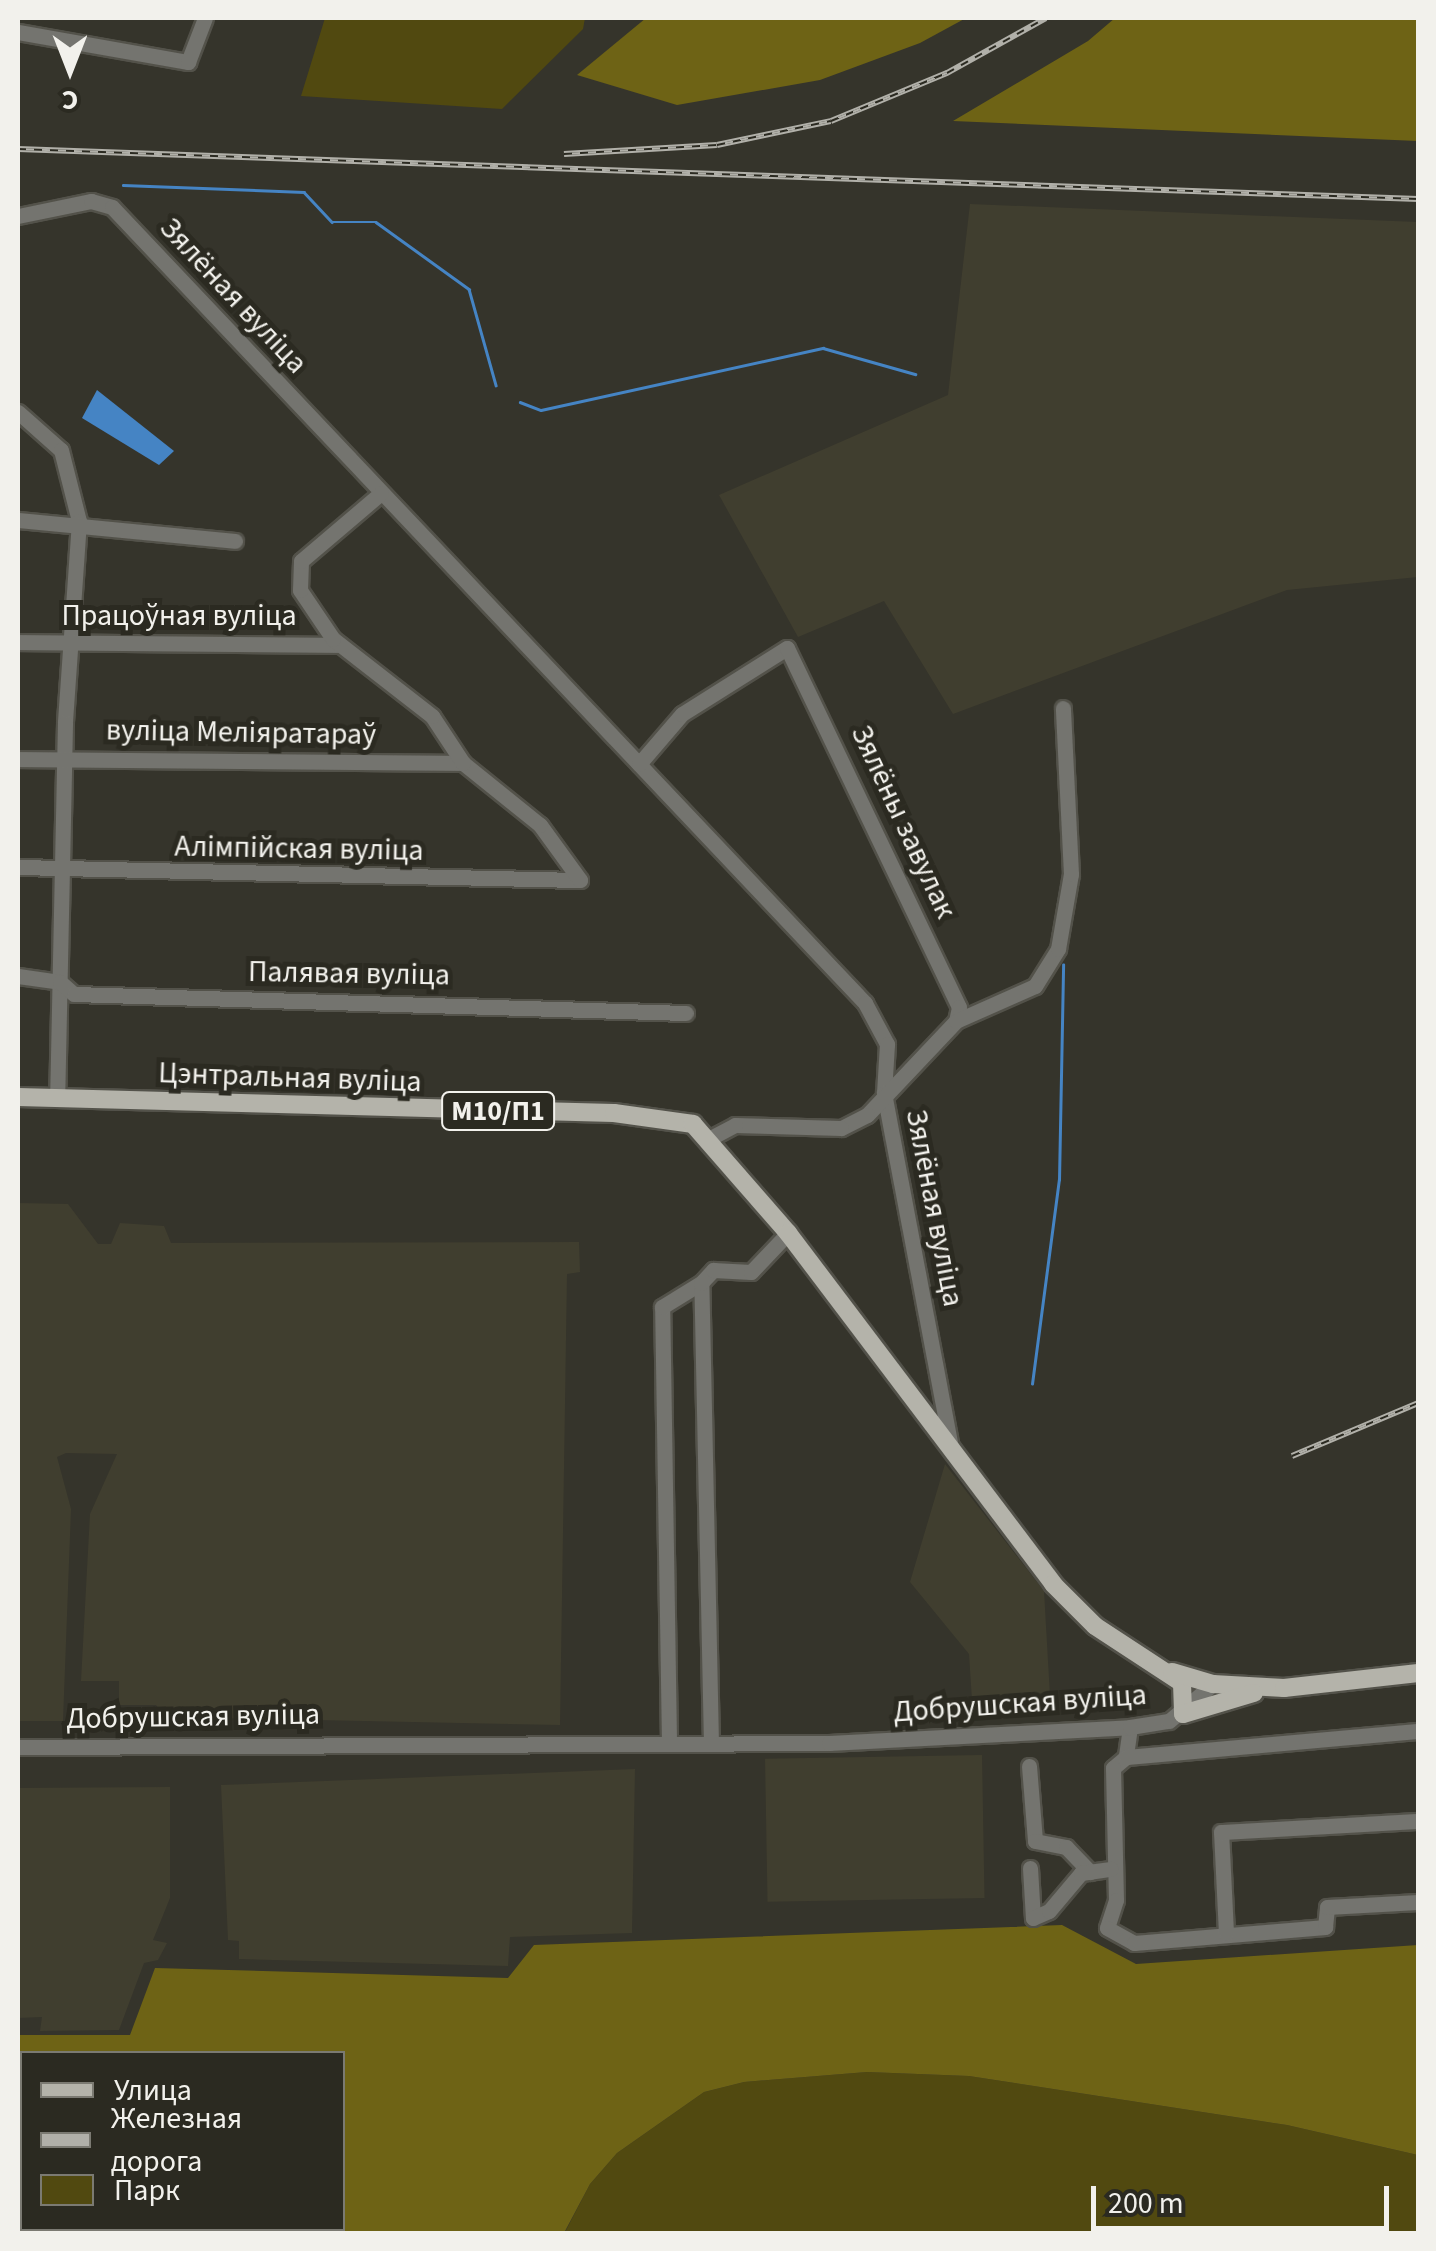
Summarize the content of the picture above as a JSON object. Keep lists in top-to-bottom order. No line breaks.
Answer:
{"streets":{"main road":["Цэнтральная вуліца","М10/П1"],"street":["Зялёная вуліца","Працоўная вуліца","вуліца Меліяратараў","Зялёны завулак","Алімпійская вуліца","Палявая вуліца","Добрушская вуліца"]},"crossings":[["Зялёная вуліца","Зялёны завулак"],["Зялёная вуліца","Цэнтральная вуліца"],["Зялёная вуліца","М10/П1"],["вуліца Меліяратараў","Алімпійская вуліца"],["Цэнтральная вуліца","М10/П1"],["М10/П1","Добрушская вуліца"]],"legend":["Улица","Железная дорога","Парк"],"scale_bar":"200 m","north":"bottom"}
